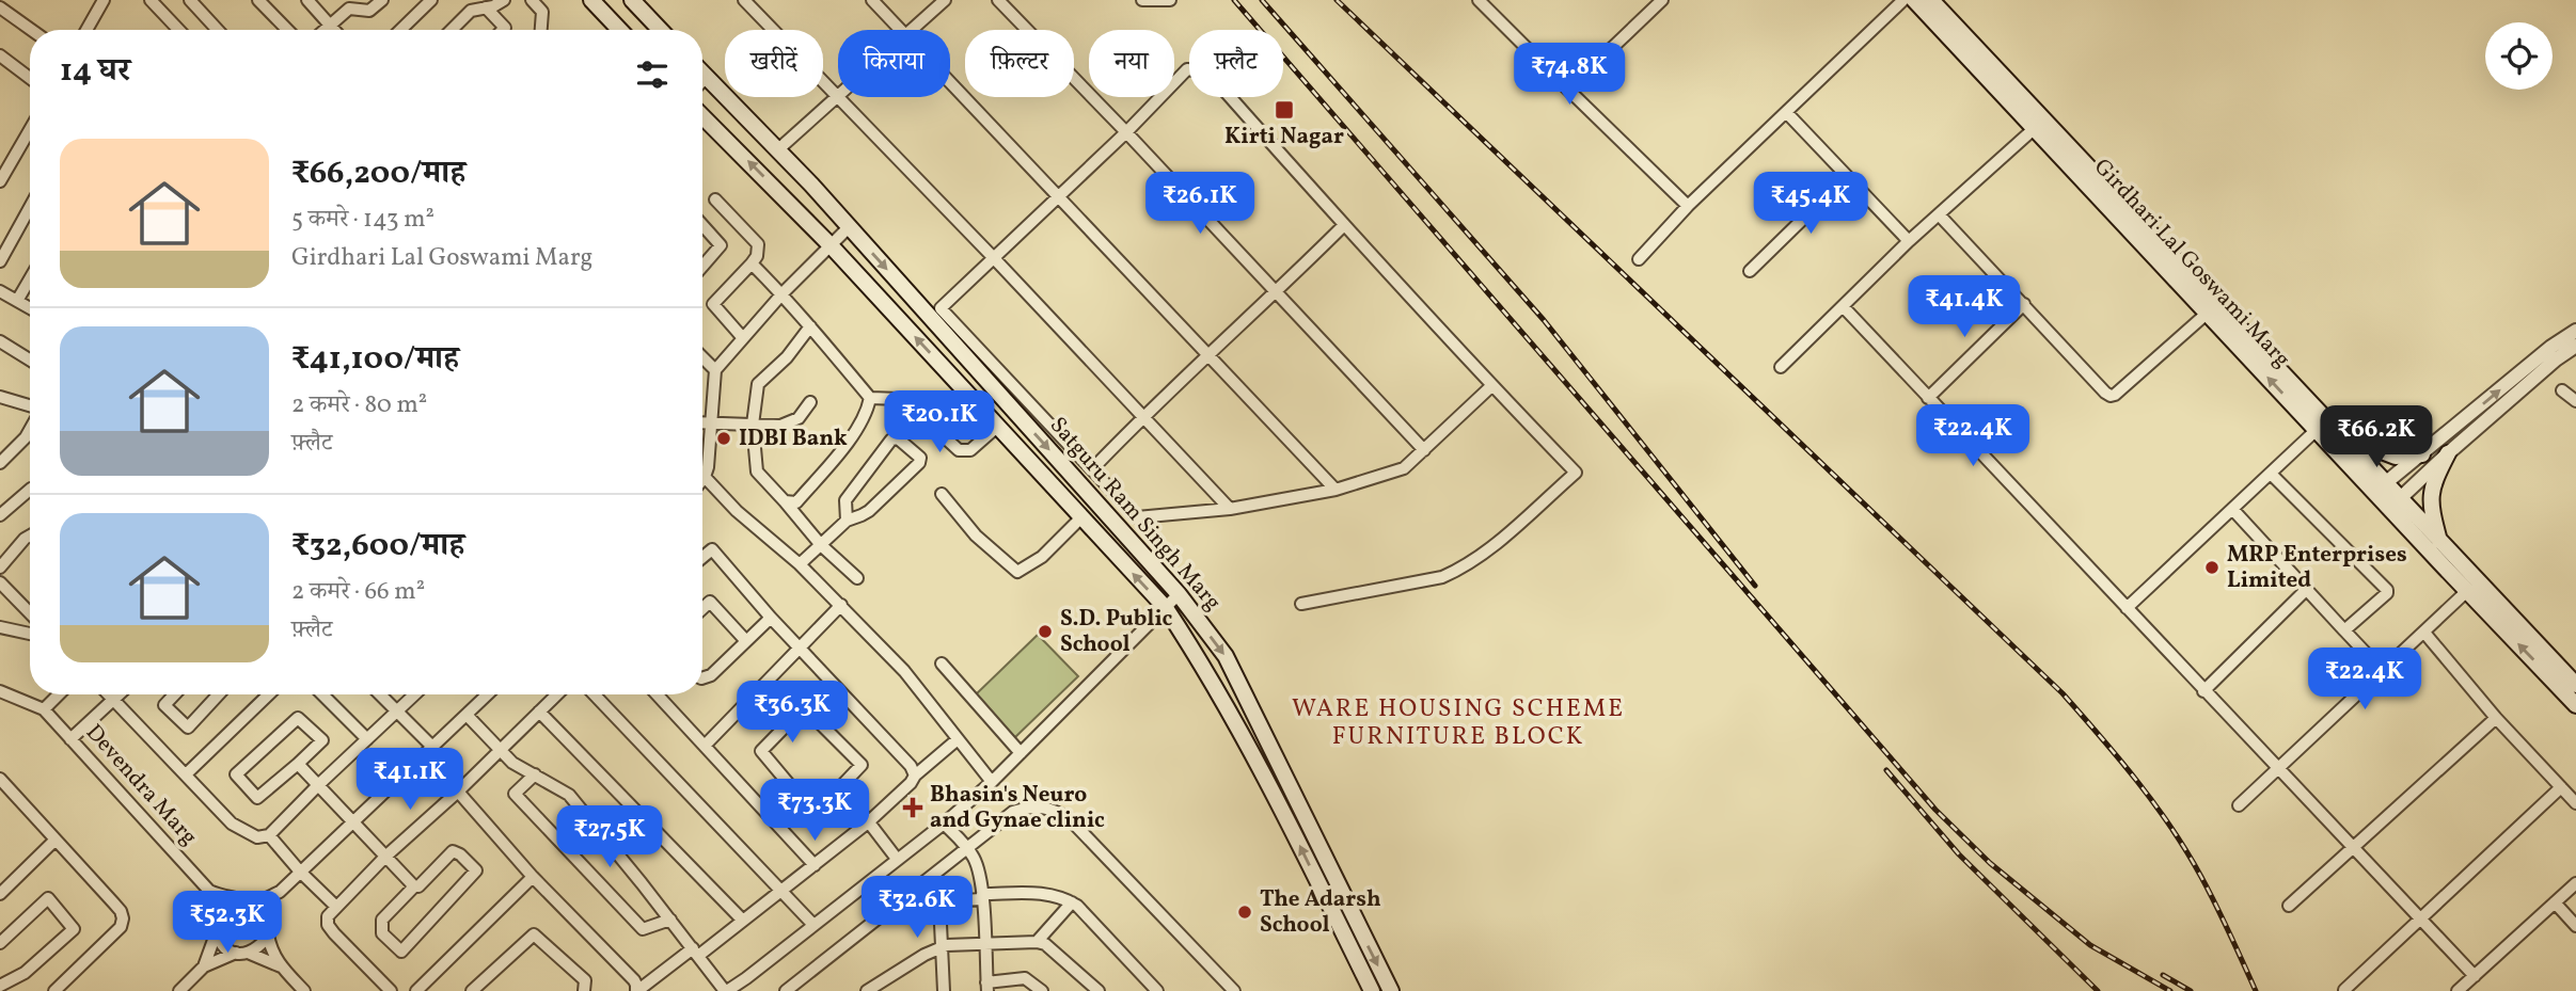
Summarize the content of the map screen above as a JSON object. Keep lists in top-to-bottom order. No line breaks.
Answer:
{"streets":{"main road":["Girdhari Lal Goswami Marg","Satguru Ram Singh Marg"],"street":["Devendra Marg"]},"districts":["WARE HOUSING SCHEME FURNITURE BLOCK"],"places":{"transit":["Kirti Nagar"],"other":["IDBI Bank","MRP Enterprises Limited","S.D. Public School","The Adarsh School"],"health":["Bhasin's Neuro and Gynae clinic"]},"page":{"chip":["खरीदें","किराया","फ़िल्टर","नया","फ़्लैट"],"heading":"14 घर","price":["₹74.8K","₹26.1K","₹45.4K","₹41.4K","₹20.1K","₹22.4K","₹66.2K","₹22.4K","₹36.3K","₹41.1K","₹73.3K","₹27.5K","₹32.6K","₹52.3K"],"list":[{"name":"₹66,200/माह","note":"5 कमरे · 143 m² · Girdhari Lal Goswami Marg"},{"name":"₹41,100/माह","note":"2 कमरे · 80 m² · फ़्लैट"},{"name":"₹32,600/माह","note":"2 कमरे · 66 m² · फ़्लैट"}]}}
